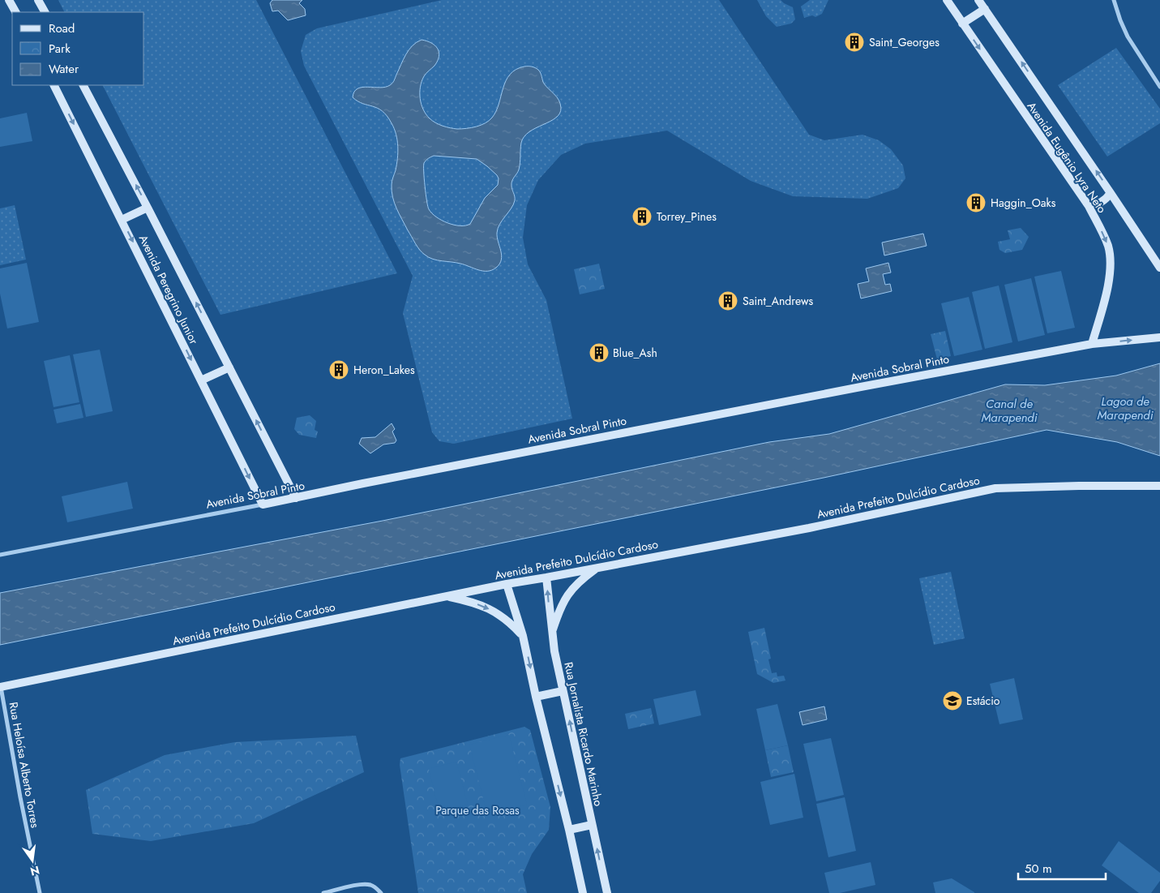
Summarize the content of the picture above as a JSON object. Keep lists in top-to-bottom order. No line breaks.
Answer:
{"streets":{"street":["Avenida Eugênio Lyra Neto","Avenida Peregrino Junior","Avenida Sobral Pinto","Avenida Prefeito Dulcídio Cardoso","Rua Jornalista Ricardo Marinho","Rua Heloísa Alberto Torres"]},"crossings":[["Avenida Eugênio Lyra Neto","Avenida Sobral Pinto"],["Avenida Peregrino Junior","Avenida Sobral Pinto"],["Avenida Prefeito Dulcídio Cardoso","Rua Jornalista Ricardo Marinho"],["Avenida Prefeito Dulcídio Cardoso","Rua Heloísa Alberto Torres"]],"water":["Lagoa de Marapendi","Canal de Marapendi"],"parks":["Parque das Rosas"],"places":{"building":["Saint_Georges","Haggin_Oaks","Torrey_Pines","Saint_Andrews","Blue_Ash","Heron_Lakes"],"school or university":["Estácio"]},"legend":["Road","Park","Water"],"scale_bar":"50 m","north":"bottom"}
